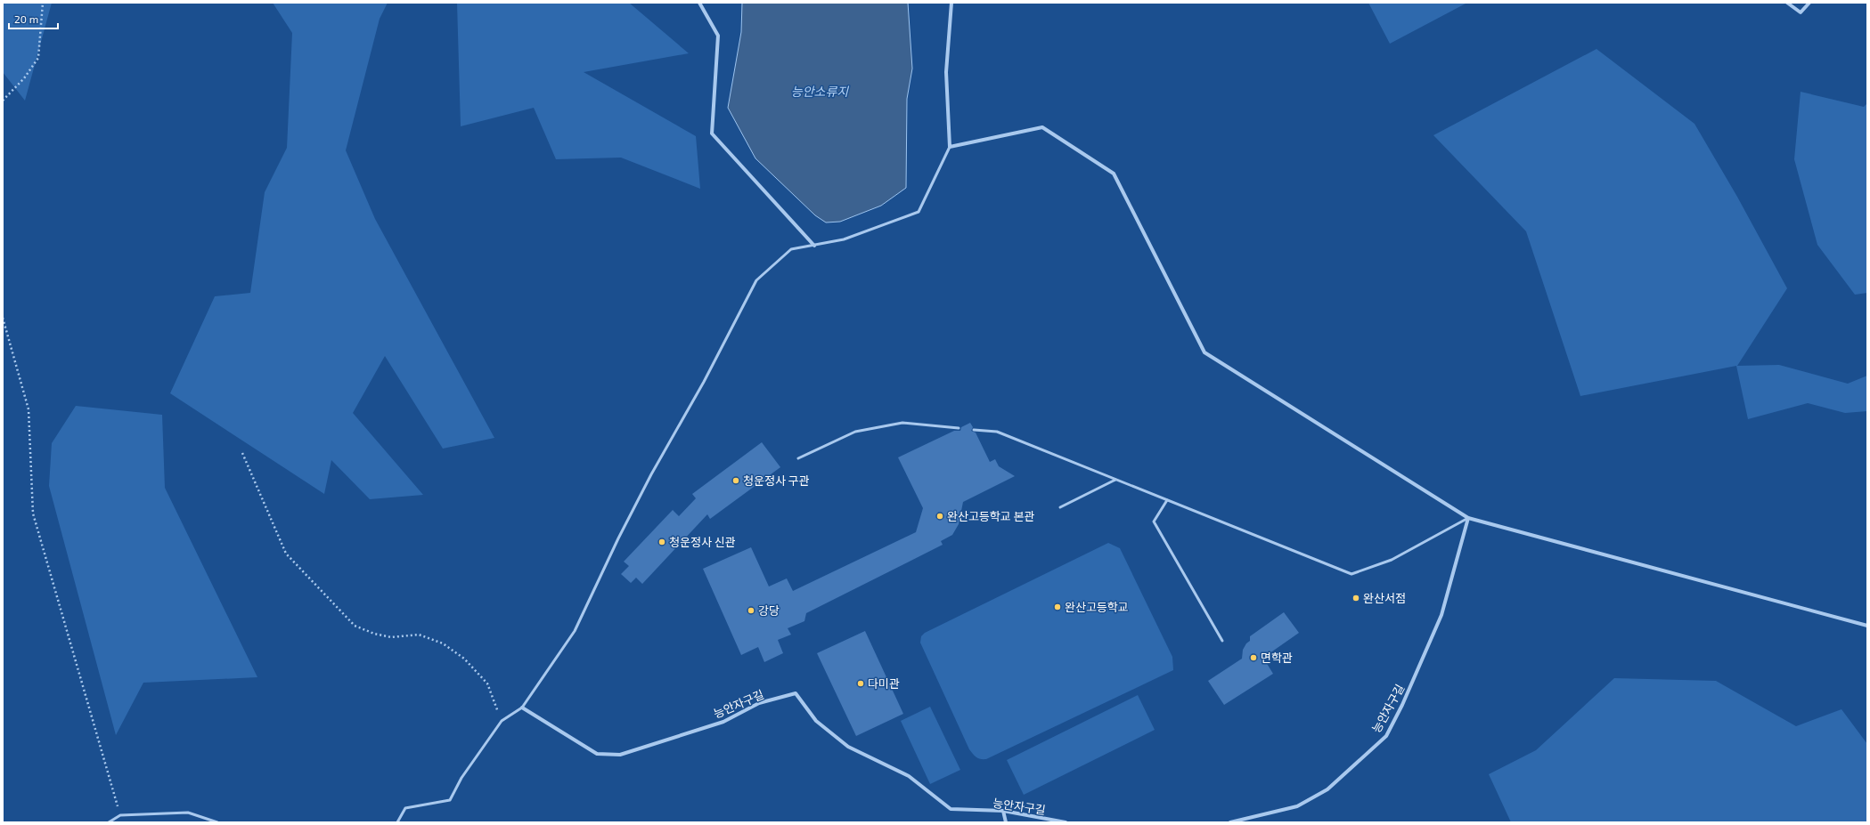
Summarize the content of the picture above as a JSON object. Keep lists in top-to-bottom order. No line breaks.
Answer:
{"streets":{"street":["능안자구길"]},"water":["능안소류지"],"places":["청운정사 구관","완산고등학교 본관","청운정사 신관","완산서점","완산고등학교","강당","면학관","다미관"],"scale_bar":"20 m"}
